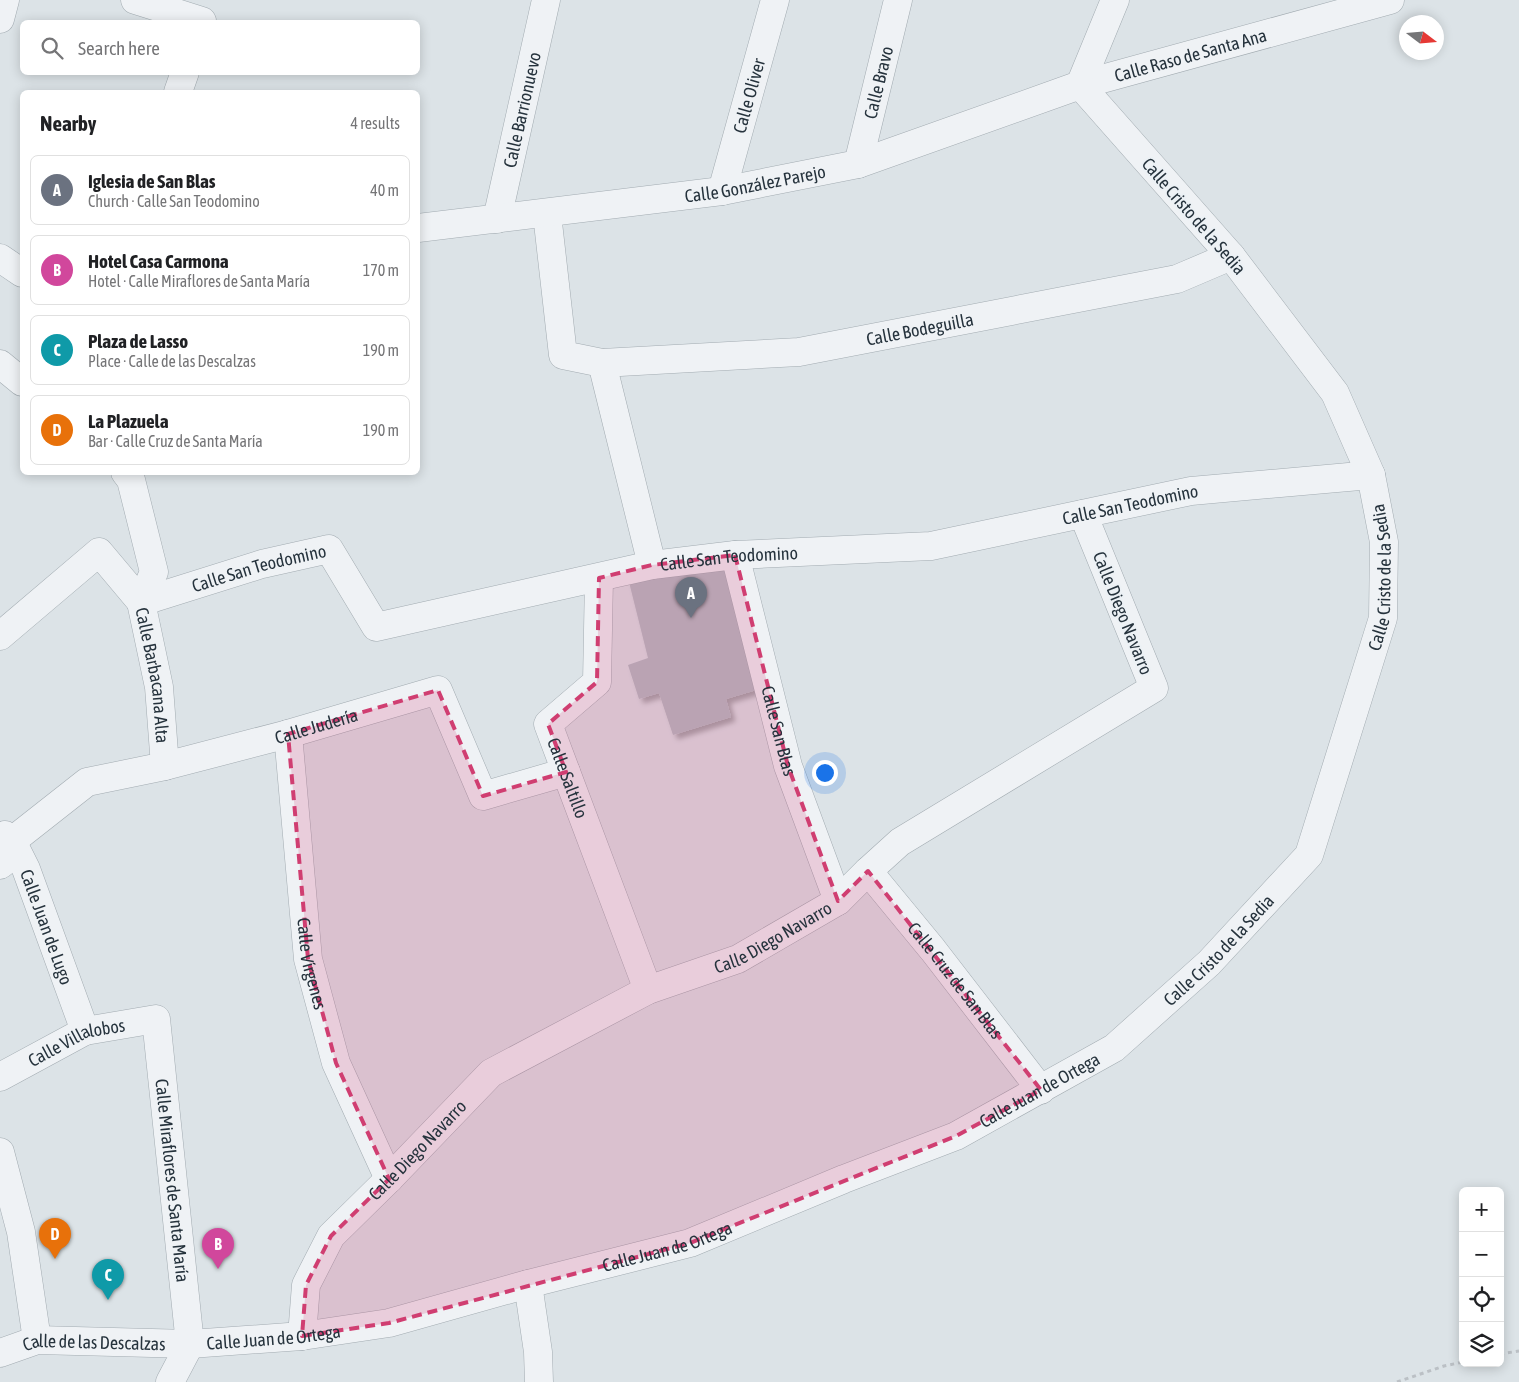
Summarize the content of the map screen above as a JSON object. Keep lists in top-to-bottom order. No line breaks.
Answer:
{"streets":{"street":["Calle Raso de Santa Ana","Calle Bravo","Calle Oliver","Calle Barrionuevo","Calle González Parejo","Calle Cristo de la Sedia","Calle Bodeguilla","Calle San Teodomino","Calle Diego Navarro","Calle Barbacana Alta","Calle Judería","Calle San Blas","Calle Saltillo","Calle Juan de Lugo","Calle Vírgenes","Calle Cruz de San Blas","Calle Villalobos","Calle Juan de Ortega","Calle Miraflores de Santa María","Calle de las Descalzas"]},"crossings":[["Calle Raso de Santa Ana","Calle González Parejo"],["Calle Raso de Santa Ana","Calle Cristo de la Sedia"],["Calle Bravo","Calle González Parejo"],["Calle Oliver","Calle González Parejo"],["Calle Barrionuevo","Calle González Parejo"],["Calle González Parejo","Calle Cristo de la Sedia"],["Calle González Parejo","Calle Bodeguilla"],["Calle Cristo de la Sedia","Calle Bodeguilla"],["Calle Cristo de la Sedia","Calle San Teodomino"],["Calle Cristo de la Sedia","Calle Juan de Ortega"],["Calle San Teodomino","Calle Diego Navarro"],["Calle San Teodomino","Calle Barbacana Alta"],["Calle San Teodomino","Calle San Blas"],["Calle San Teodomino","Calle Saltillo"],["Calle Diego Navarro","Calle San Blas"],["Calle Diego Navarro","Calle Saltillo"],["Calle Diego Navarro","Calle Vírgenes"],["Calle Diego Navarro","Calle Cruz de San Blas"],["Calle Diego Navarro","Calle Juan de Ortega"],["Calle Barbacana Alta","Calle Judería"],["Calle Judería","Calle Saltillo"],["Calle Judería","Calle Juan de Lugo"],["Calle Judería","Calle Vírgenes"],["Calle Juan de Lugo","Calle Villalobos"],["Calle Cruz de San Blas","Calle Juan de Ortega"],["Calle Villalobos","Calle Miraflores de Santa María"],["Calle Juan de Ortega","Calle Miraflores de Santa María"],["Calle Juan de Ortega","Calle de las Descalzas"],["Calle Miraflores de Santa María","Calle de las Descalzas"]],"north":"right","page":{"search":"Search here","heading":["Nearby","4 results"],"list":[{"mark":"A","name":"Iglesia de San Blas","note":"Church · Calle San Teodomino","value":"40 m"},{"mark":"B","name":"Hotel Casa Carmona","note":"Hotel · Calle Miraflores de Santa María","value":"170 m"},{"mark":"C","name":"Plaza de Lasso","note":"Place · Calle de las Descalzas","value":"190 m"},{"mark":"D","name":"La Plazuela","note":"Bar · Calle Cruz de Santa María","value":"190 m"}],"pins":["A","D","B","C"],"map_buttons":["+","−"]}}
